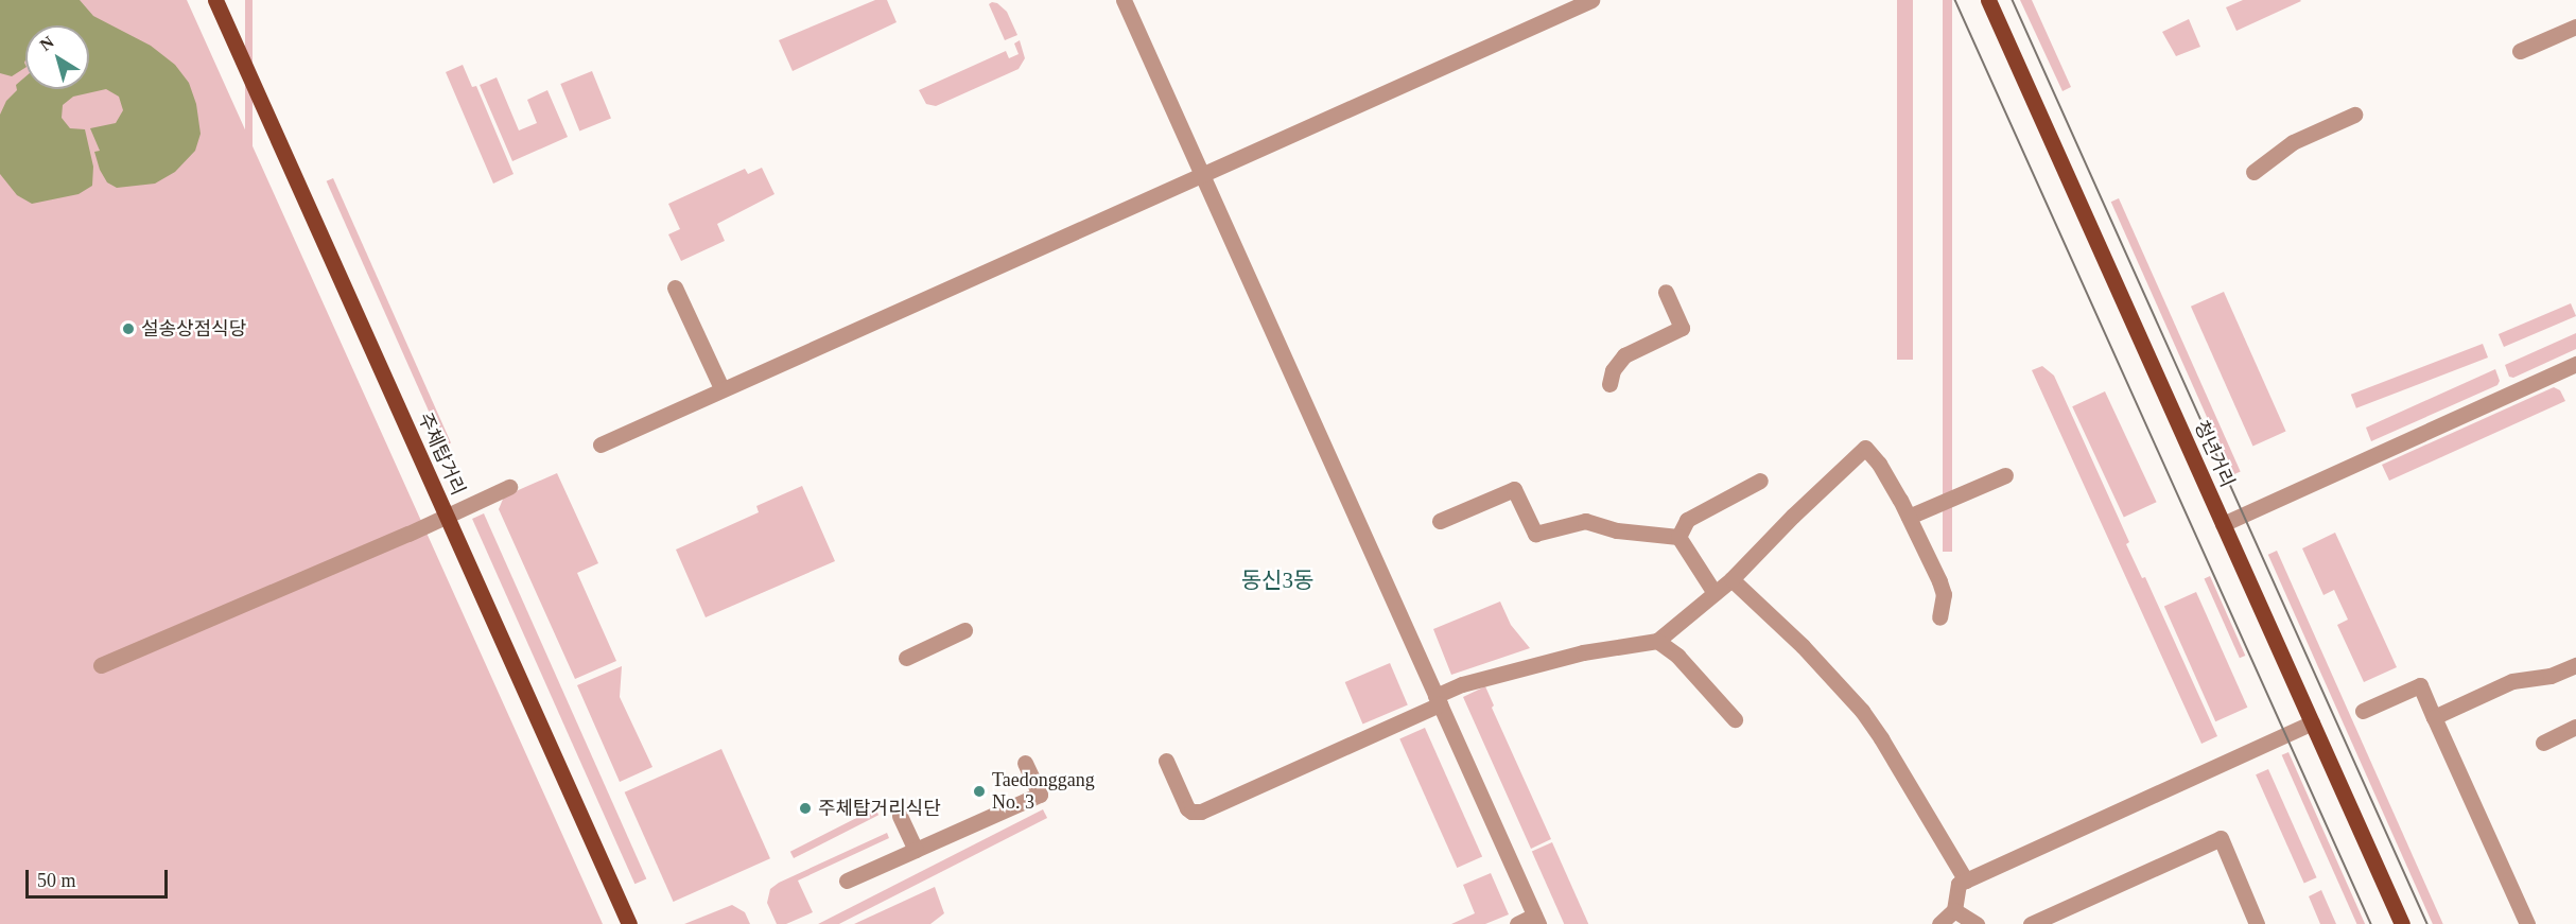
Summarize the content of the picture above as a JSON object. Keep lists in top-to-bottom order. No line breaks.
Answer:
{"streets":{"main road":["주체탑거리","청년거리"]},"districts":["동신3동"],"places":["설송상점식당","Taedonggang No. 3","주체탑거리식단"],"scale_bar":"50 m","north":"top left"}
